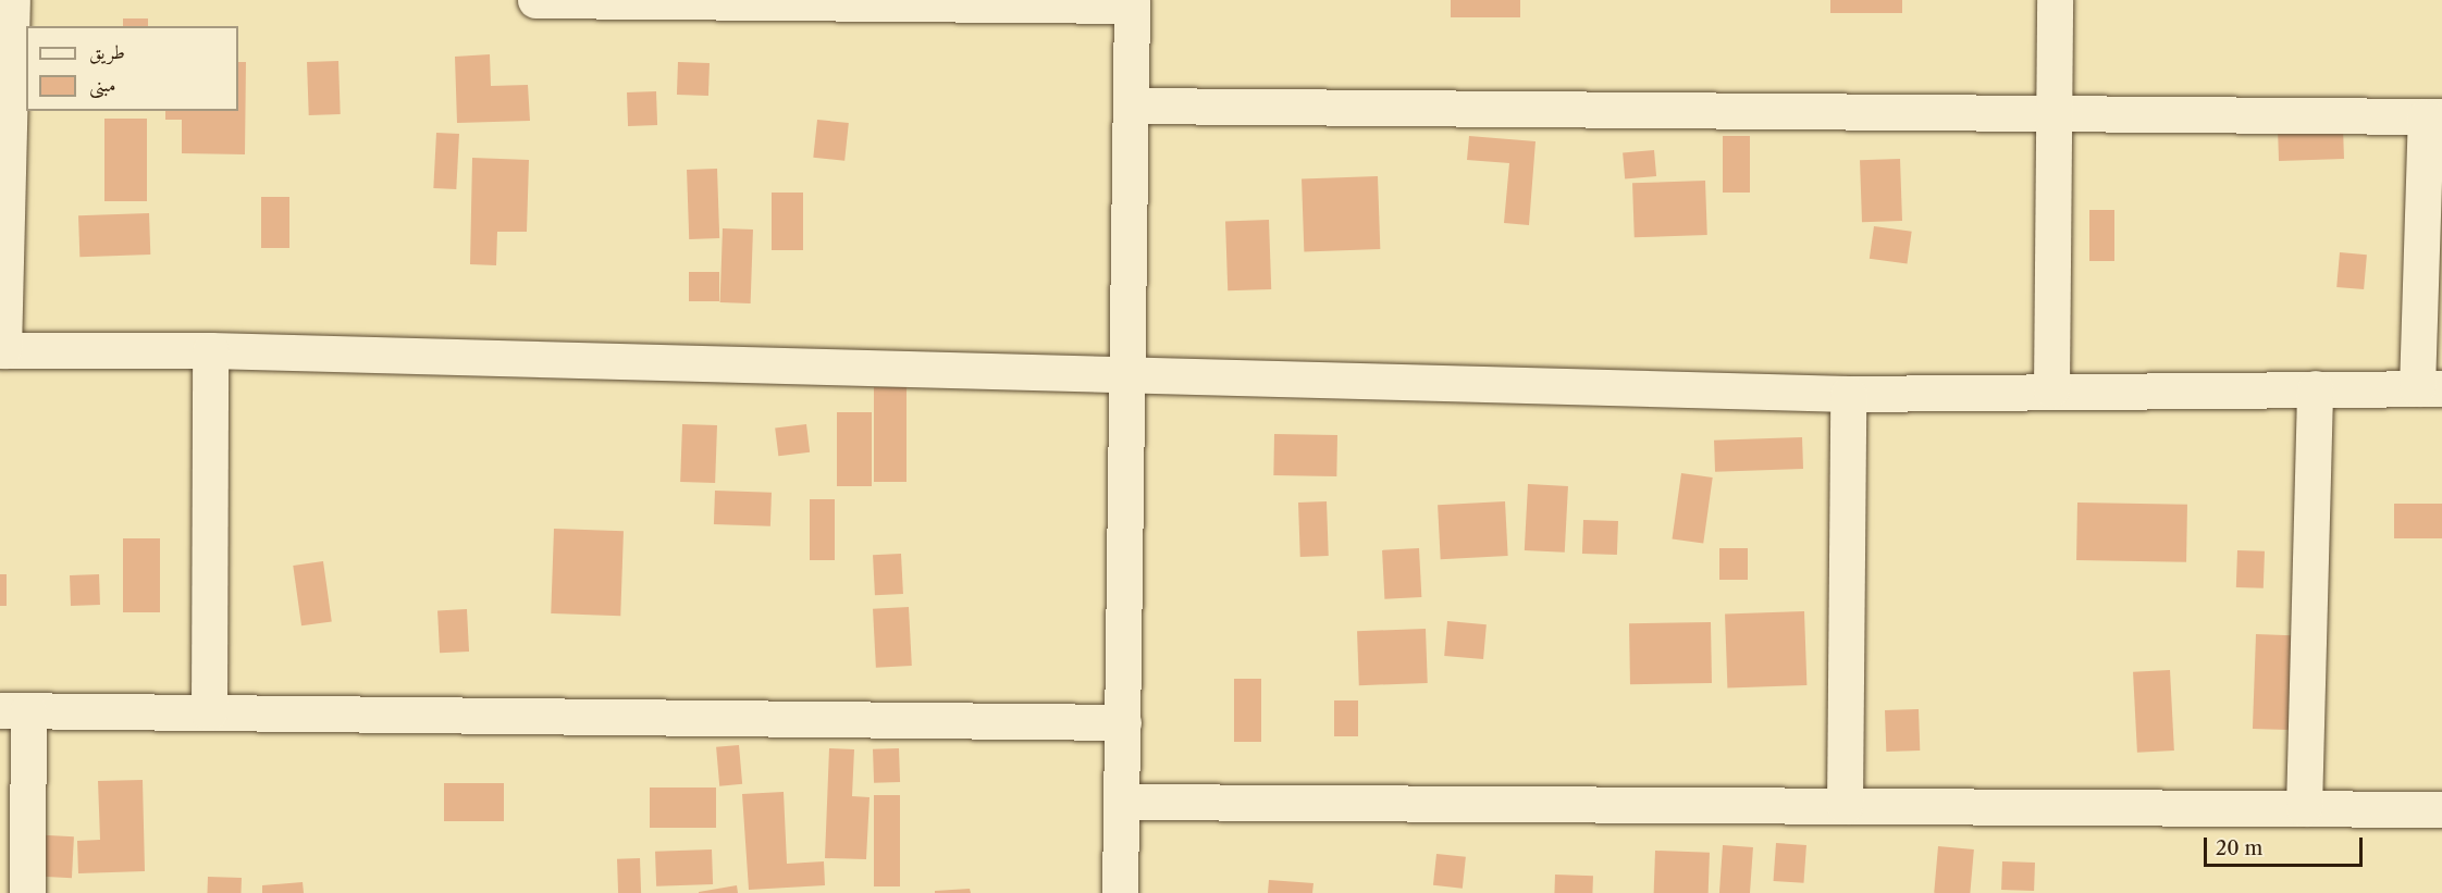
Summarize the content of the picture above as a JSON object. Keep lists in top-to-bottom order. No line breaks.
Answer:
{"legend":["طريق","مبنى"],"scale_bar":"20 m"}
